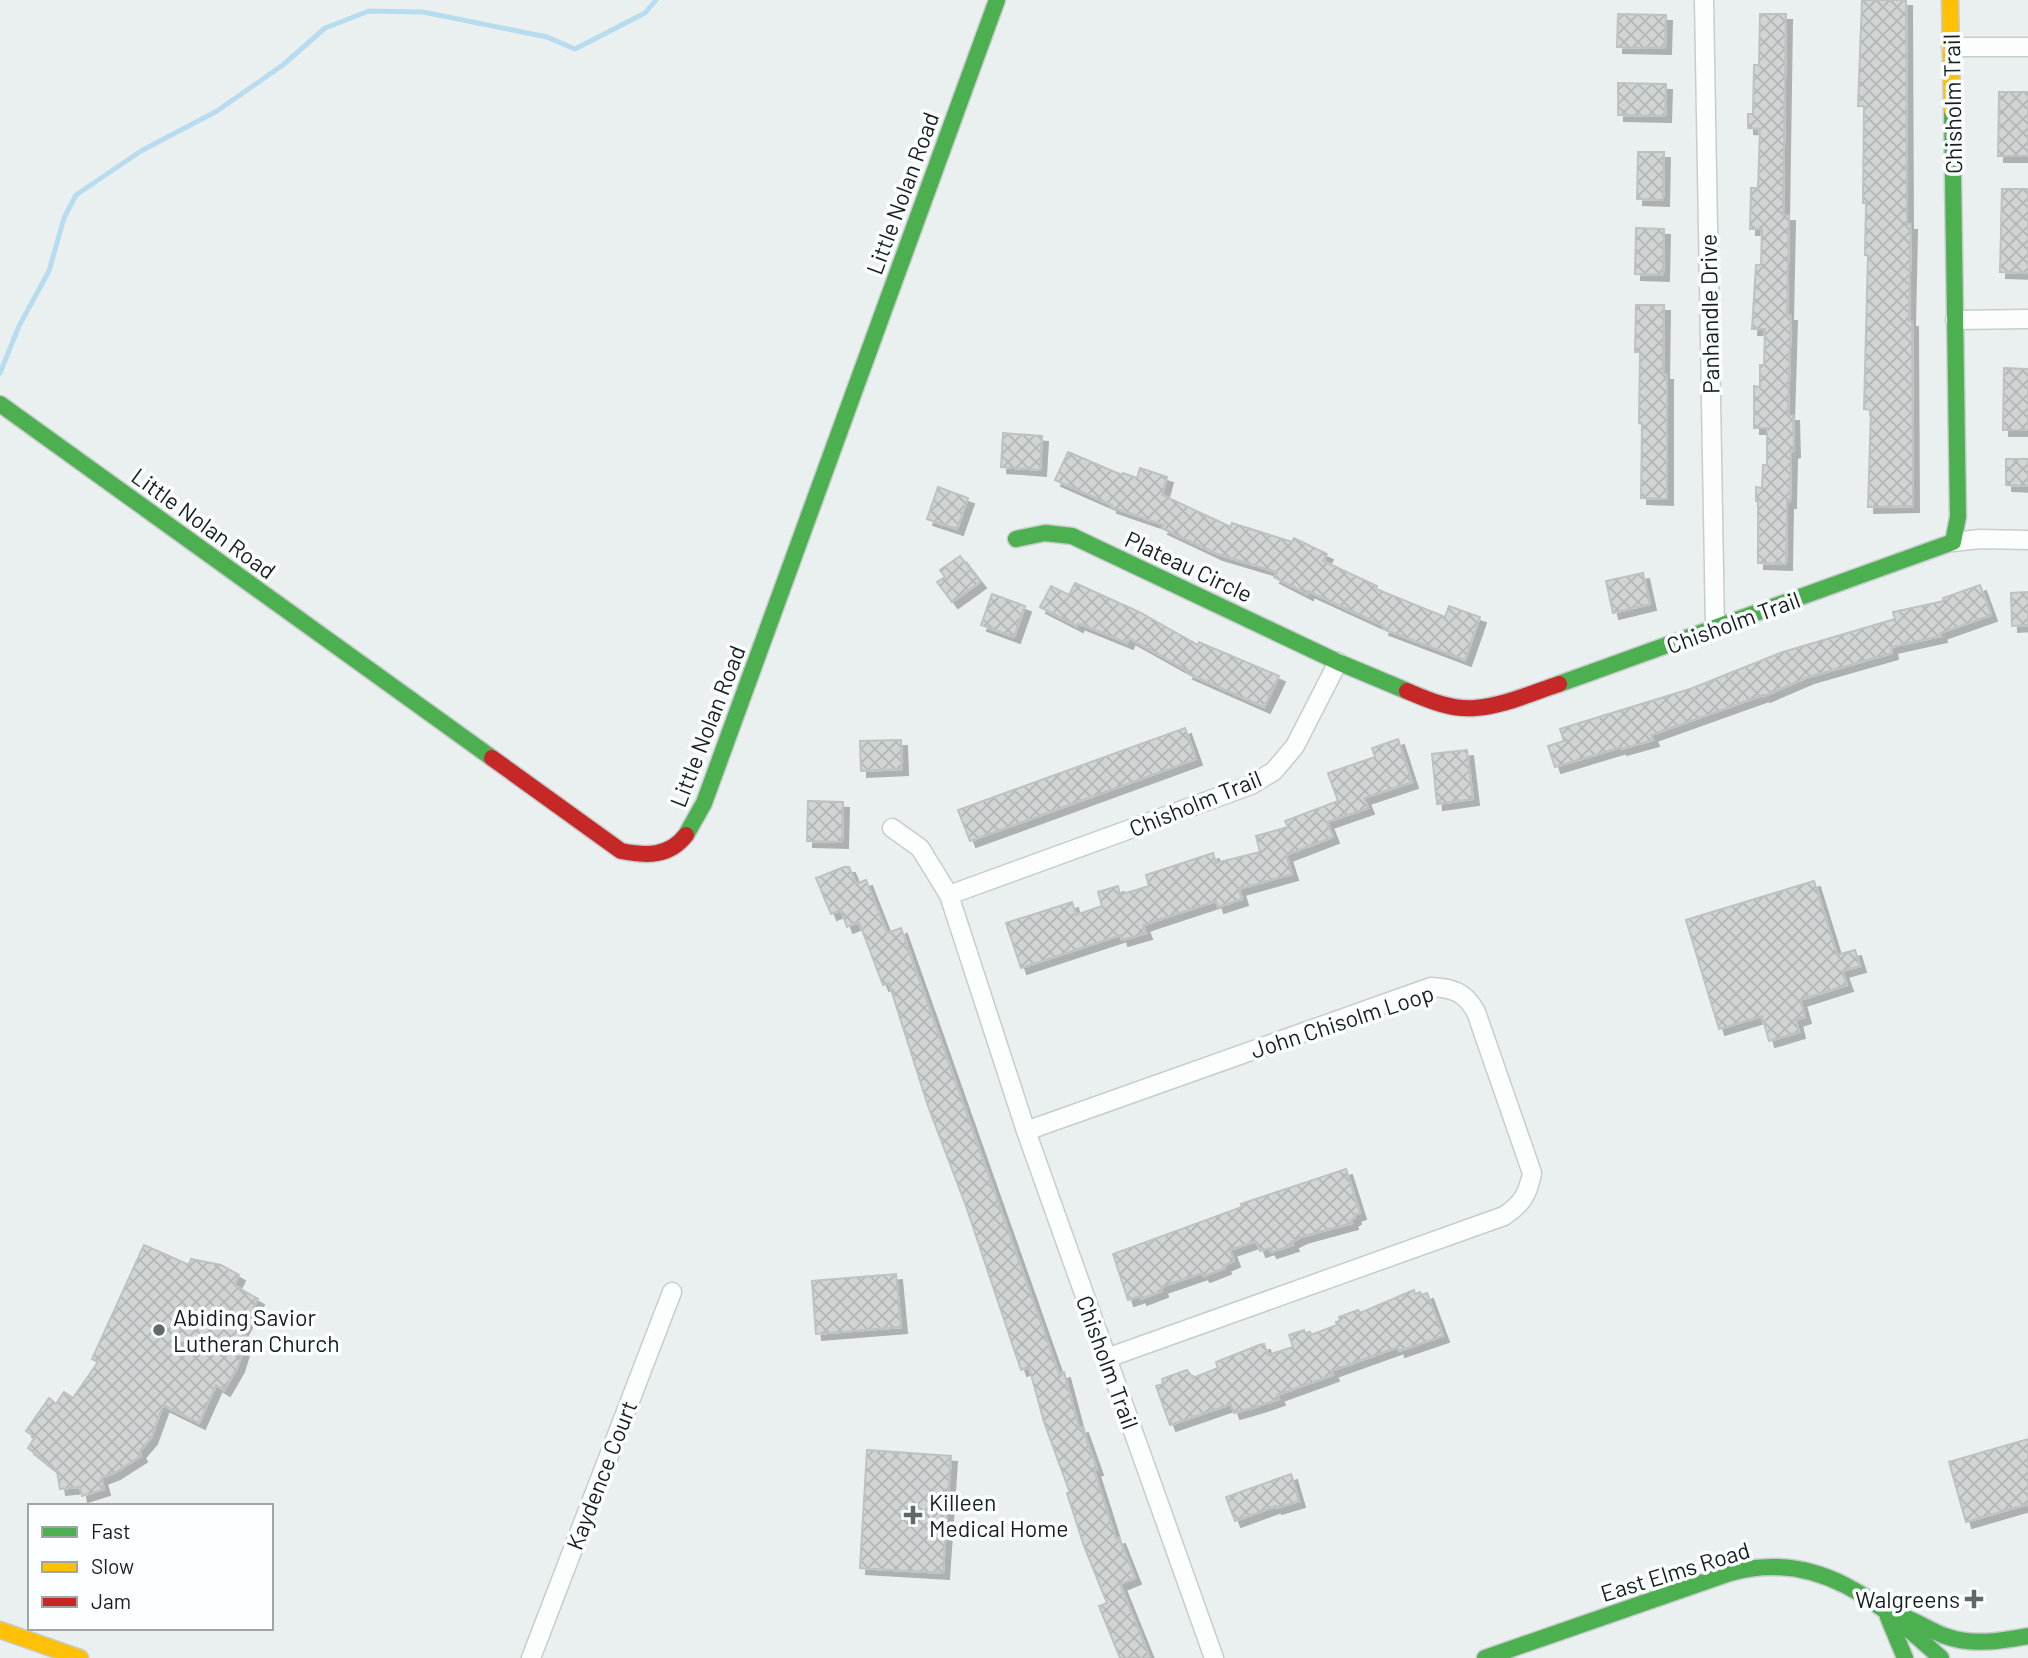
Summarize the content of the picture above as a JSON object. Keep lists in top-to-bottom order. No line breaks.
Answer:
{"streets":{"street":["Chisholm Trail","Little Nolan Road","Panhandle Drive","Plateau Circle","John Chisolm Loop","Kaydence Court","East Elms Road"]},"crossings":[["Chisholm Trail","Panhandle Drive"],["Chisholm Trail","Plateau Circle"],["Chisholm Trail","John Chisolm Loop"]],"places":{"other":["Abiding Savior Lutheran Church"],"health":["Killeen Medical Home","Walgreens"]},"legend":["Fast","Slow","Jam"]}
